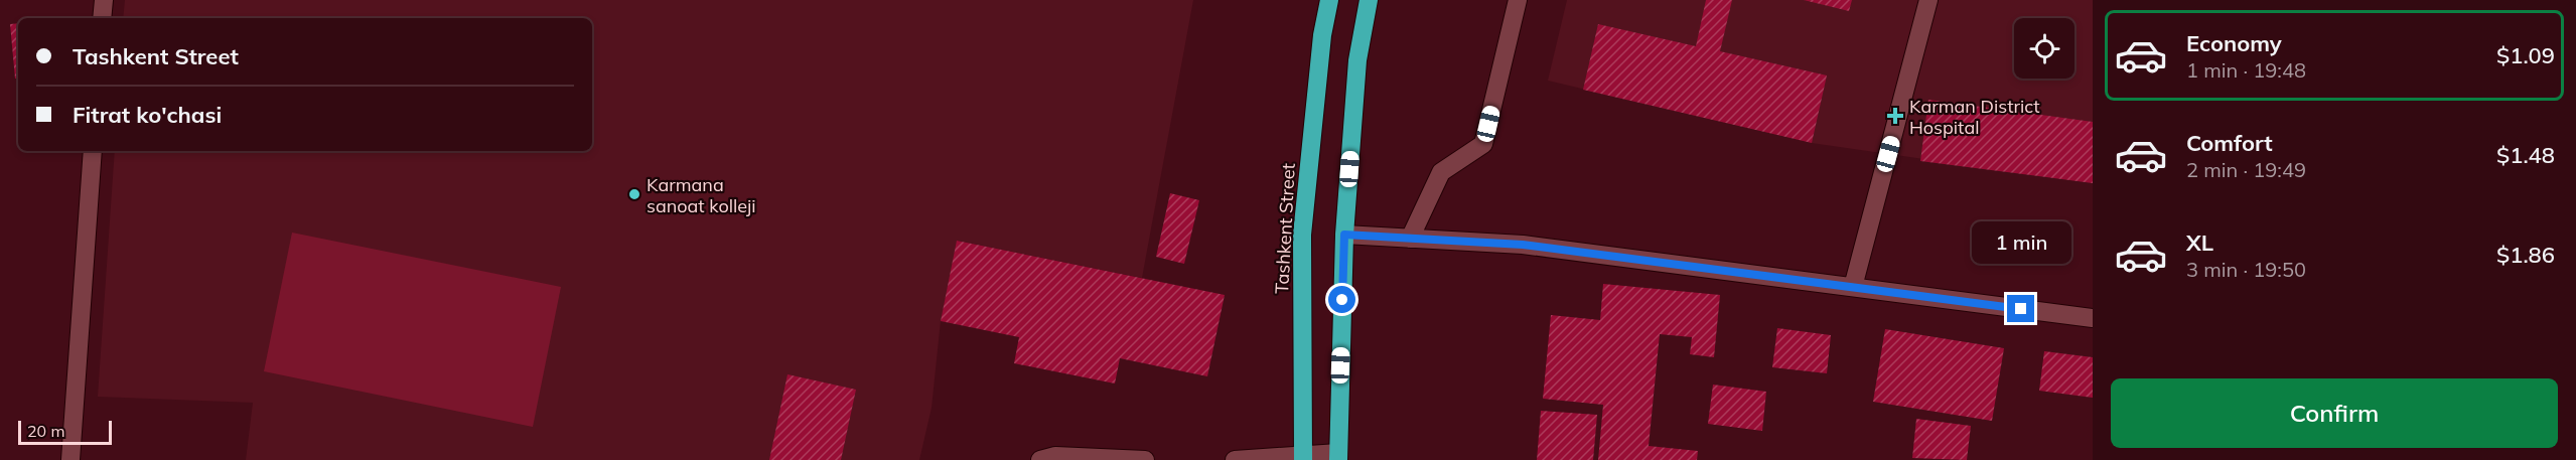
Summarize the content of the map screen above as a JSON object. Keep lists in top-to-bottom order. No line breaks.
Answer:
{"streets":{"highway":["Tashkent Street"]},"places":{"health":["Karman District Hospital"],"other":["Karmana sanoat kolleji"]},"scale_bar":"20 m","page":{"list":[{"name":"Economy","note":"1 min · 19:48","value":"$1.09"},{"name":"Comfort","note":"2 min · 19:49","value":"$1.48"},{"name":"XL","note":"3 min · 19:50","value":"$1.86"}],"banner":["Tashkent Street","Fitrat ko'chasi"],"bubble":"1 min","buttons":"Confirm","scale":"20 m"}}
